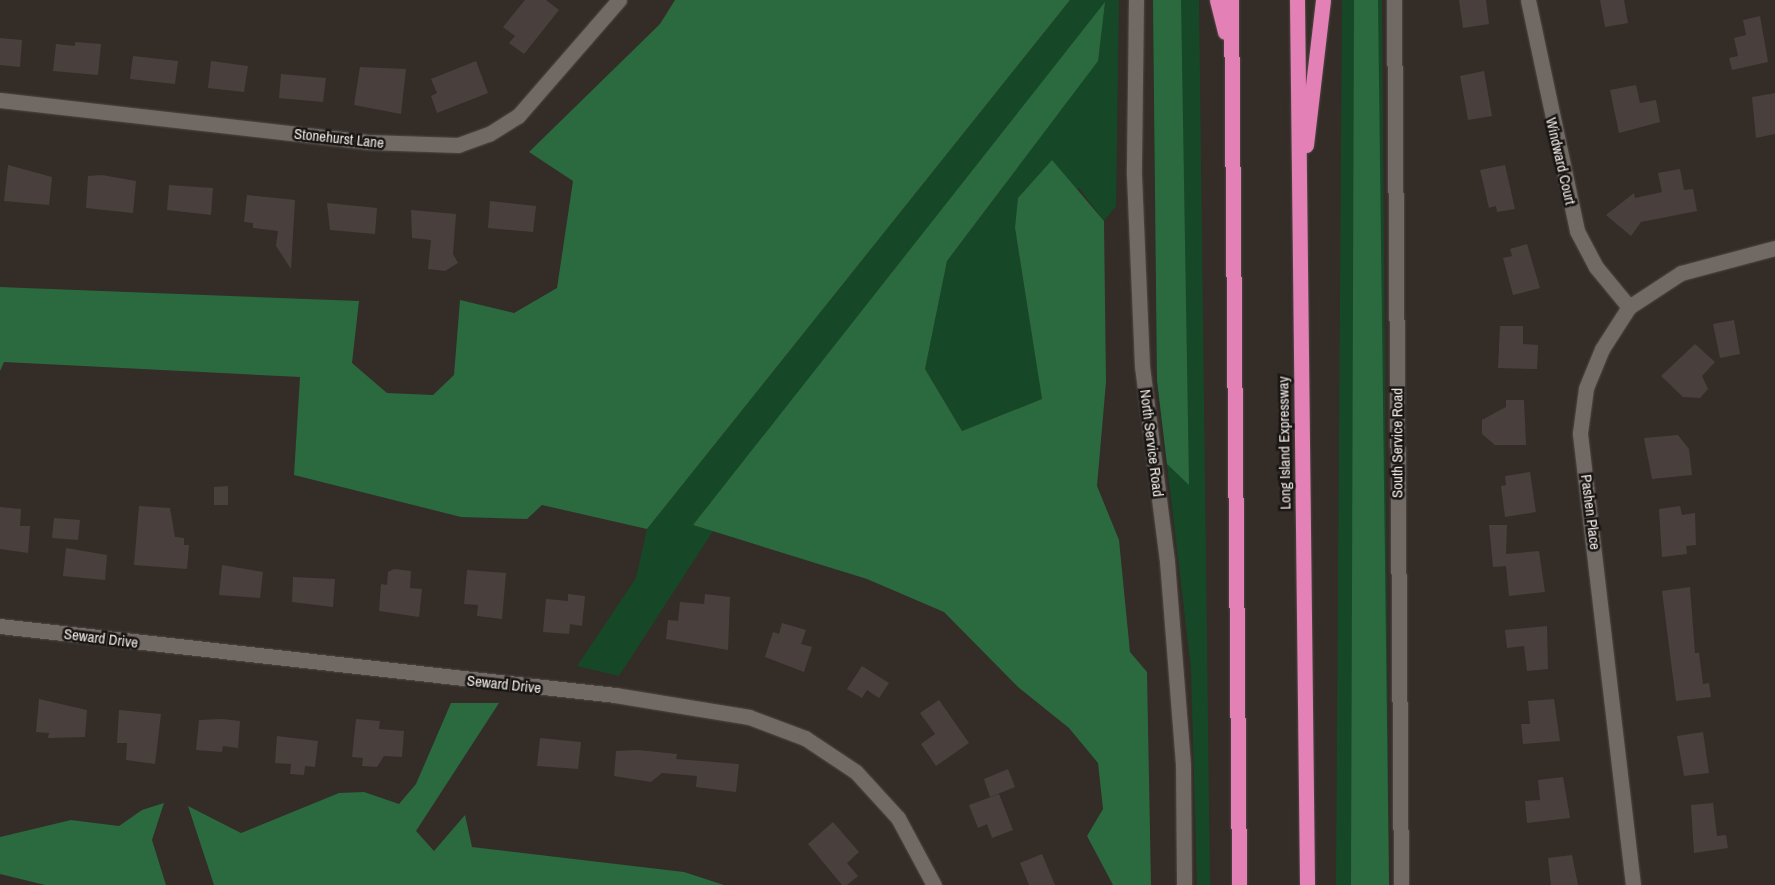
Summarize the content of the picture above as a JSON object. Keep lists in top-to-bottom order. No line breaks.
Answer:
{"streets":{"highway":["Long Island Expressway"],"street":["Stonehurst Lane","Windward Court","North Service Road","South Service Road","Pashen Place","Seward Drive"]},"crossings":[["Windward Court","Pashen Place"]]}
